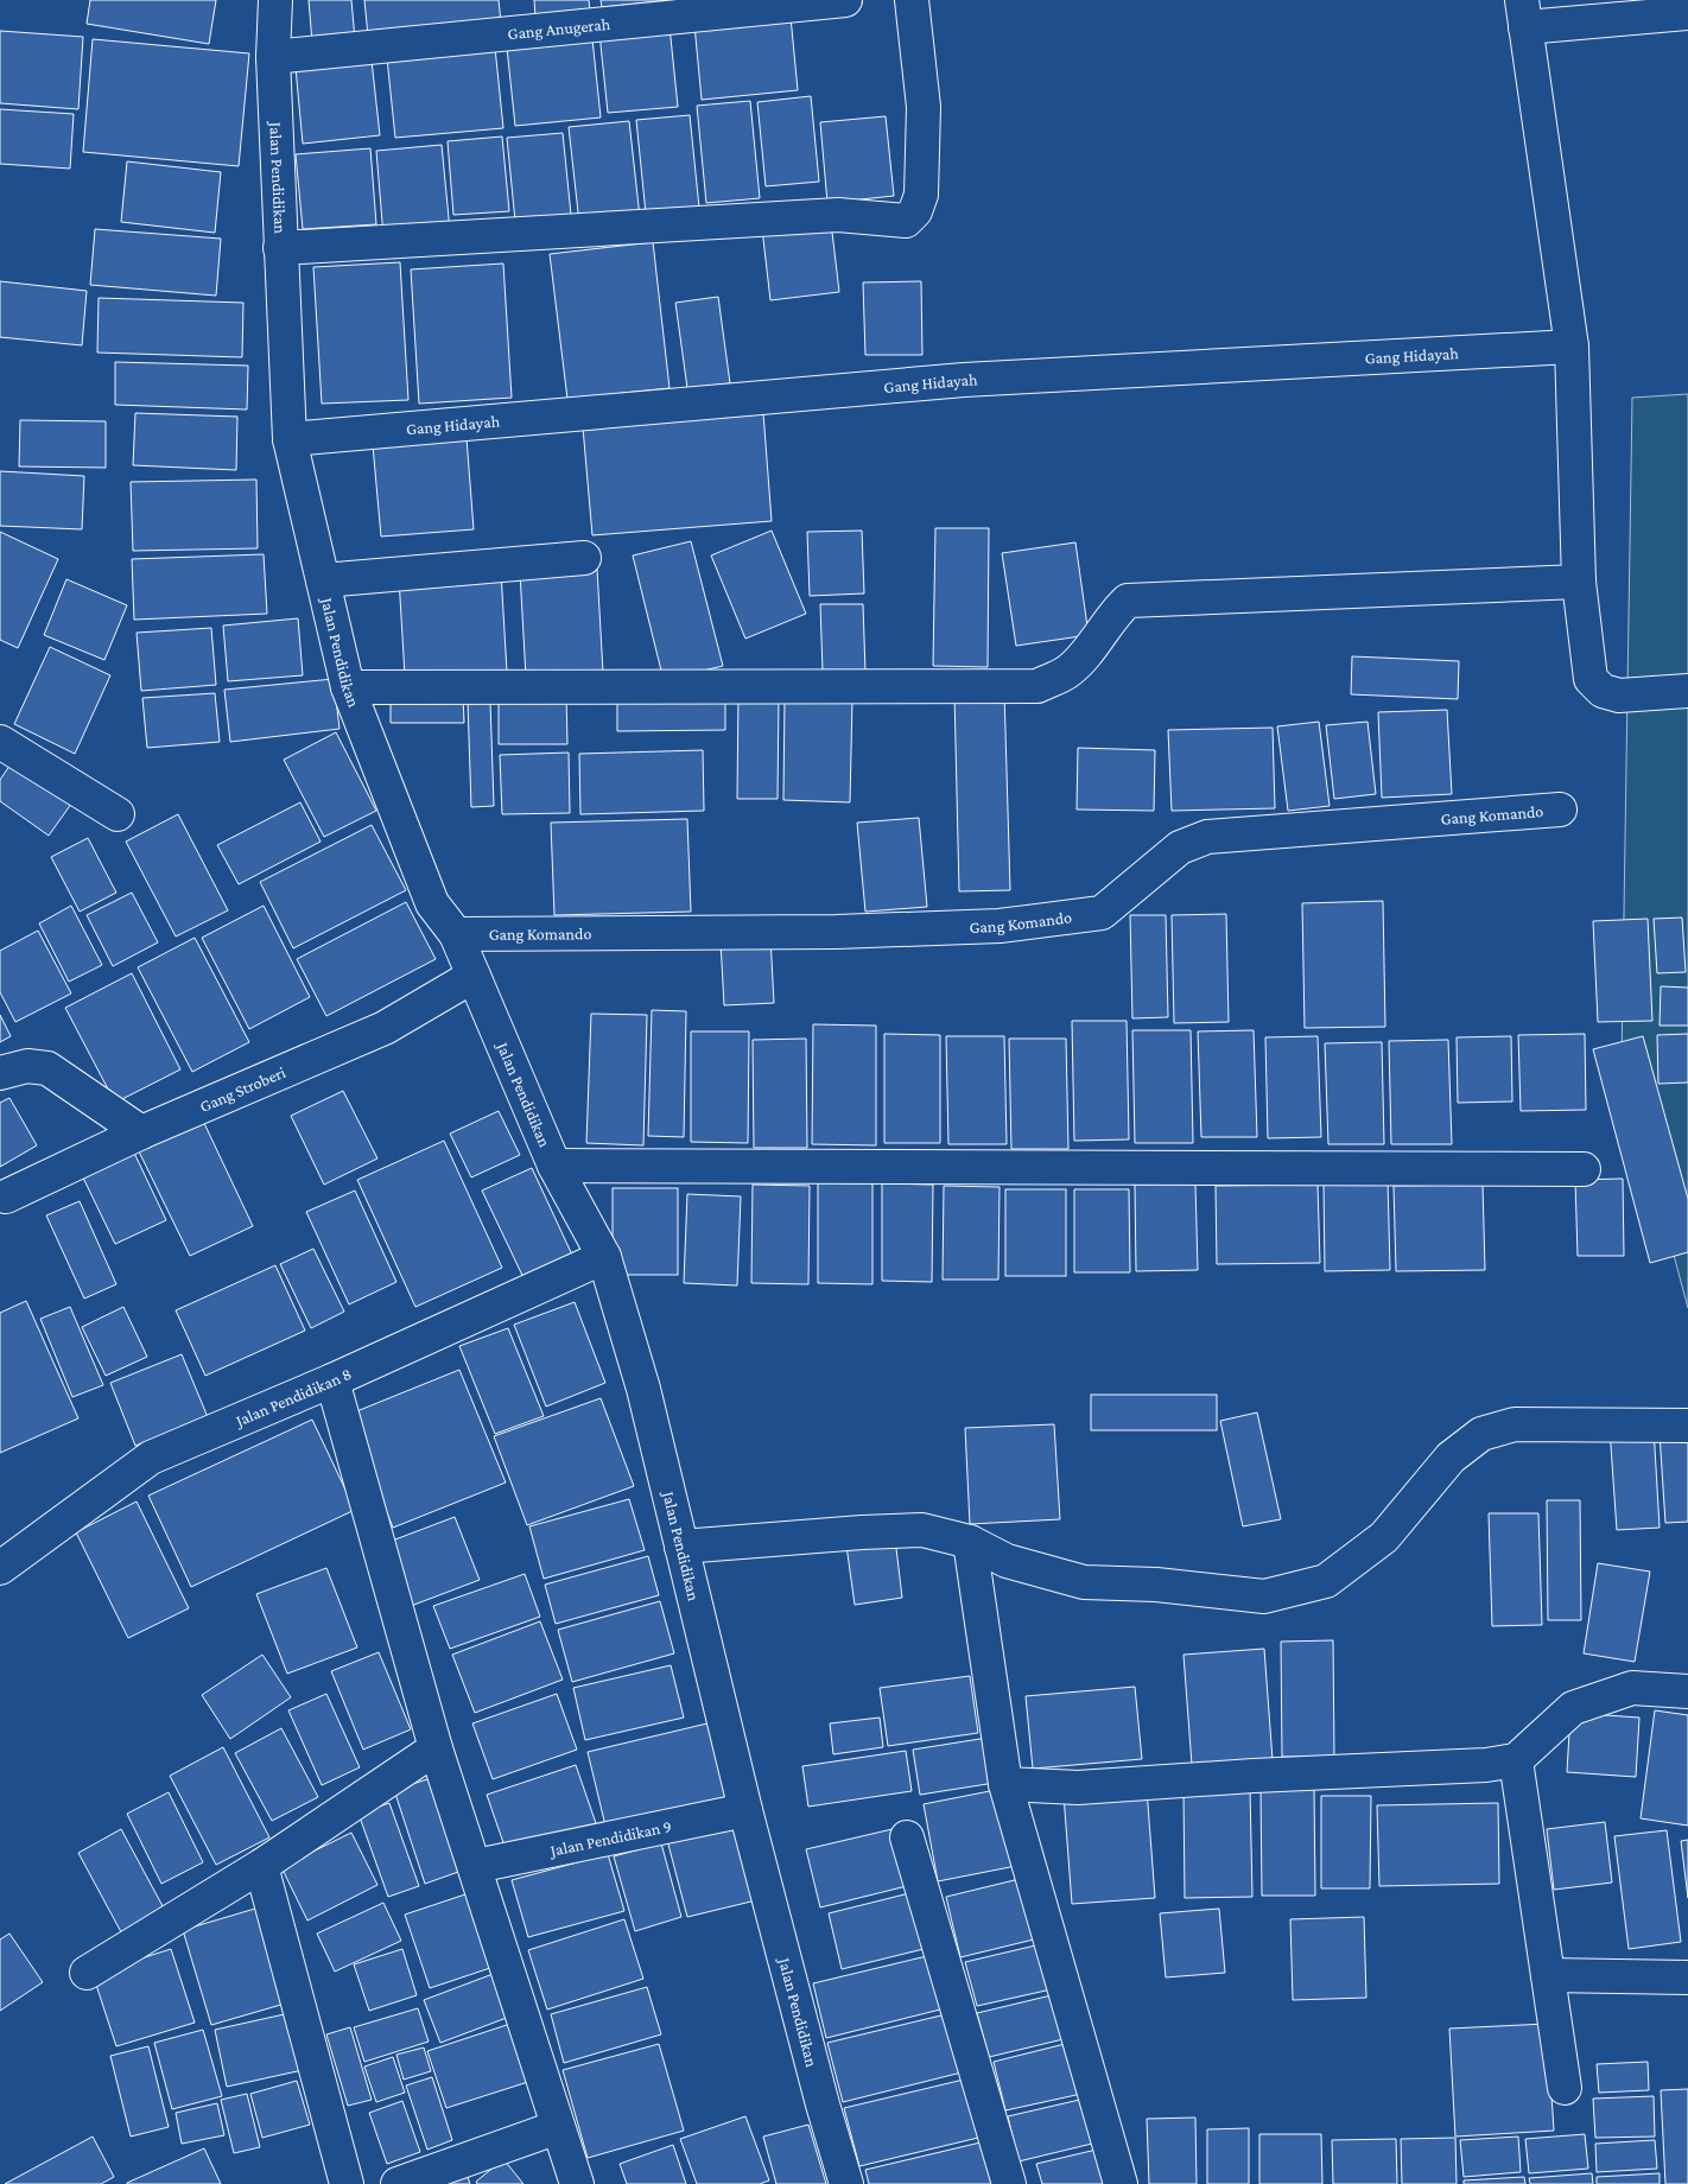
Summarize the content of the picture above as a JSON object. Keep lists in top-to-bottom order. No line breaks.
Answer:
{"streets":{"street":["Gang Anugerah","Jalan Pendidikan","Gang Hidayah","Gang Komando","Gang Stroberi","Jalan Pendidikan 8","Jalan Pendidikan 9"]},"crossings":[["Gang Anugerah","Jalan Pendidikan"],["Jalan Pendidikan","Gang Hidayah"],["Jalan Pendidikan","Gang Komando"],["Jalan Pendidikan","Gang Stroberi"],["Jalan Pendidikan","Jalan Pendidikan 8"],["Jalan Pendidikan","Jalan Pendidikan 9"]]}
